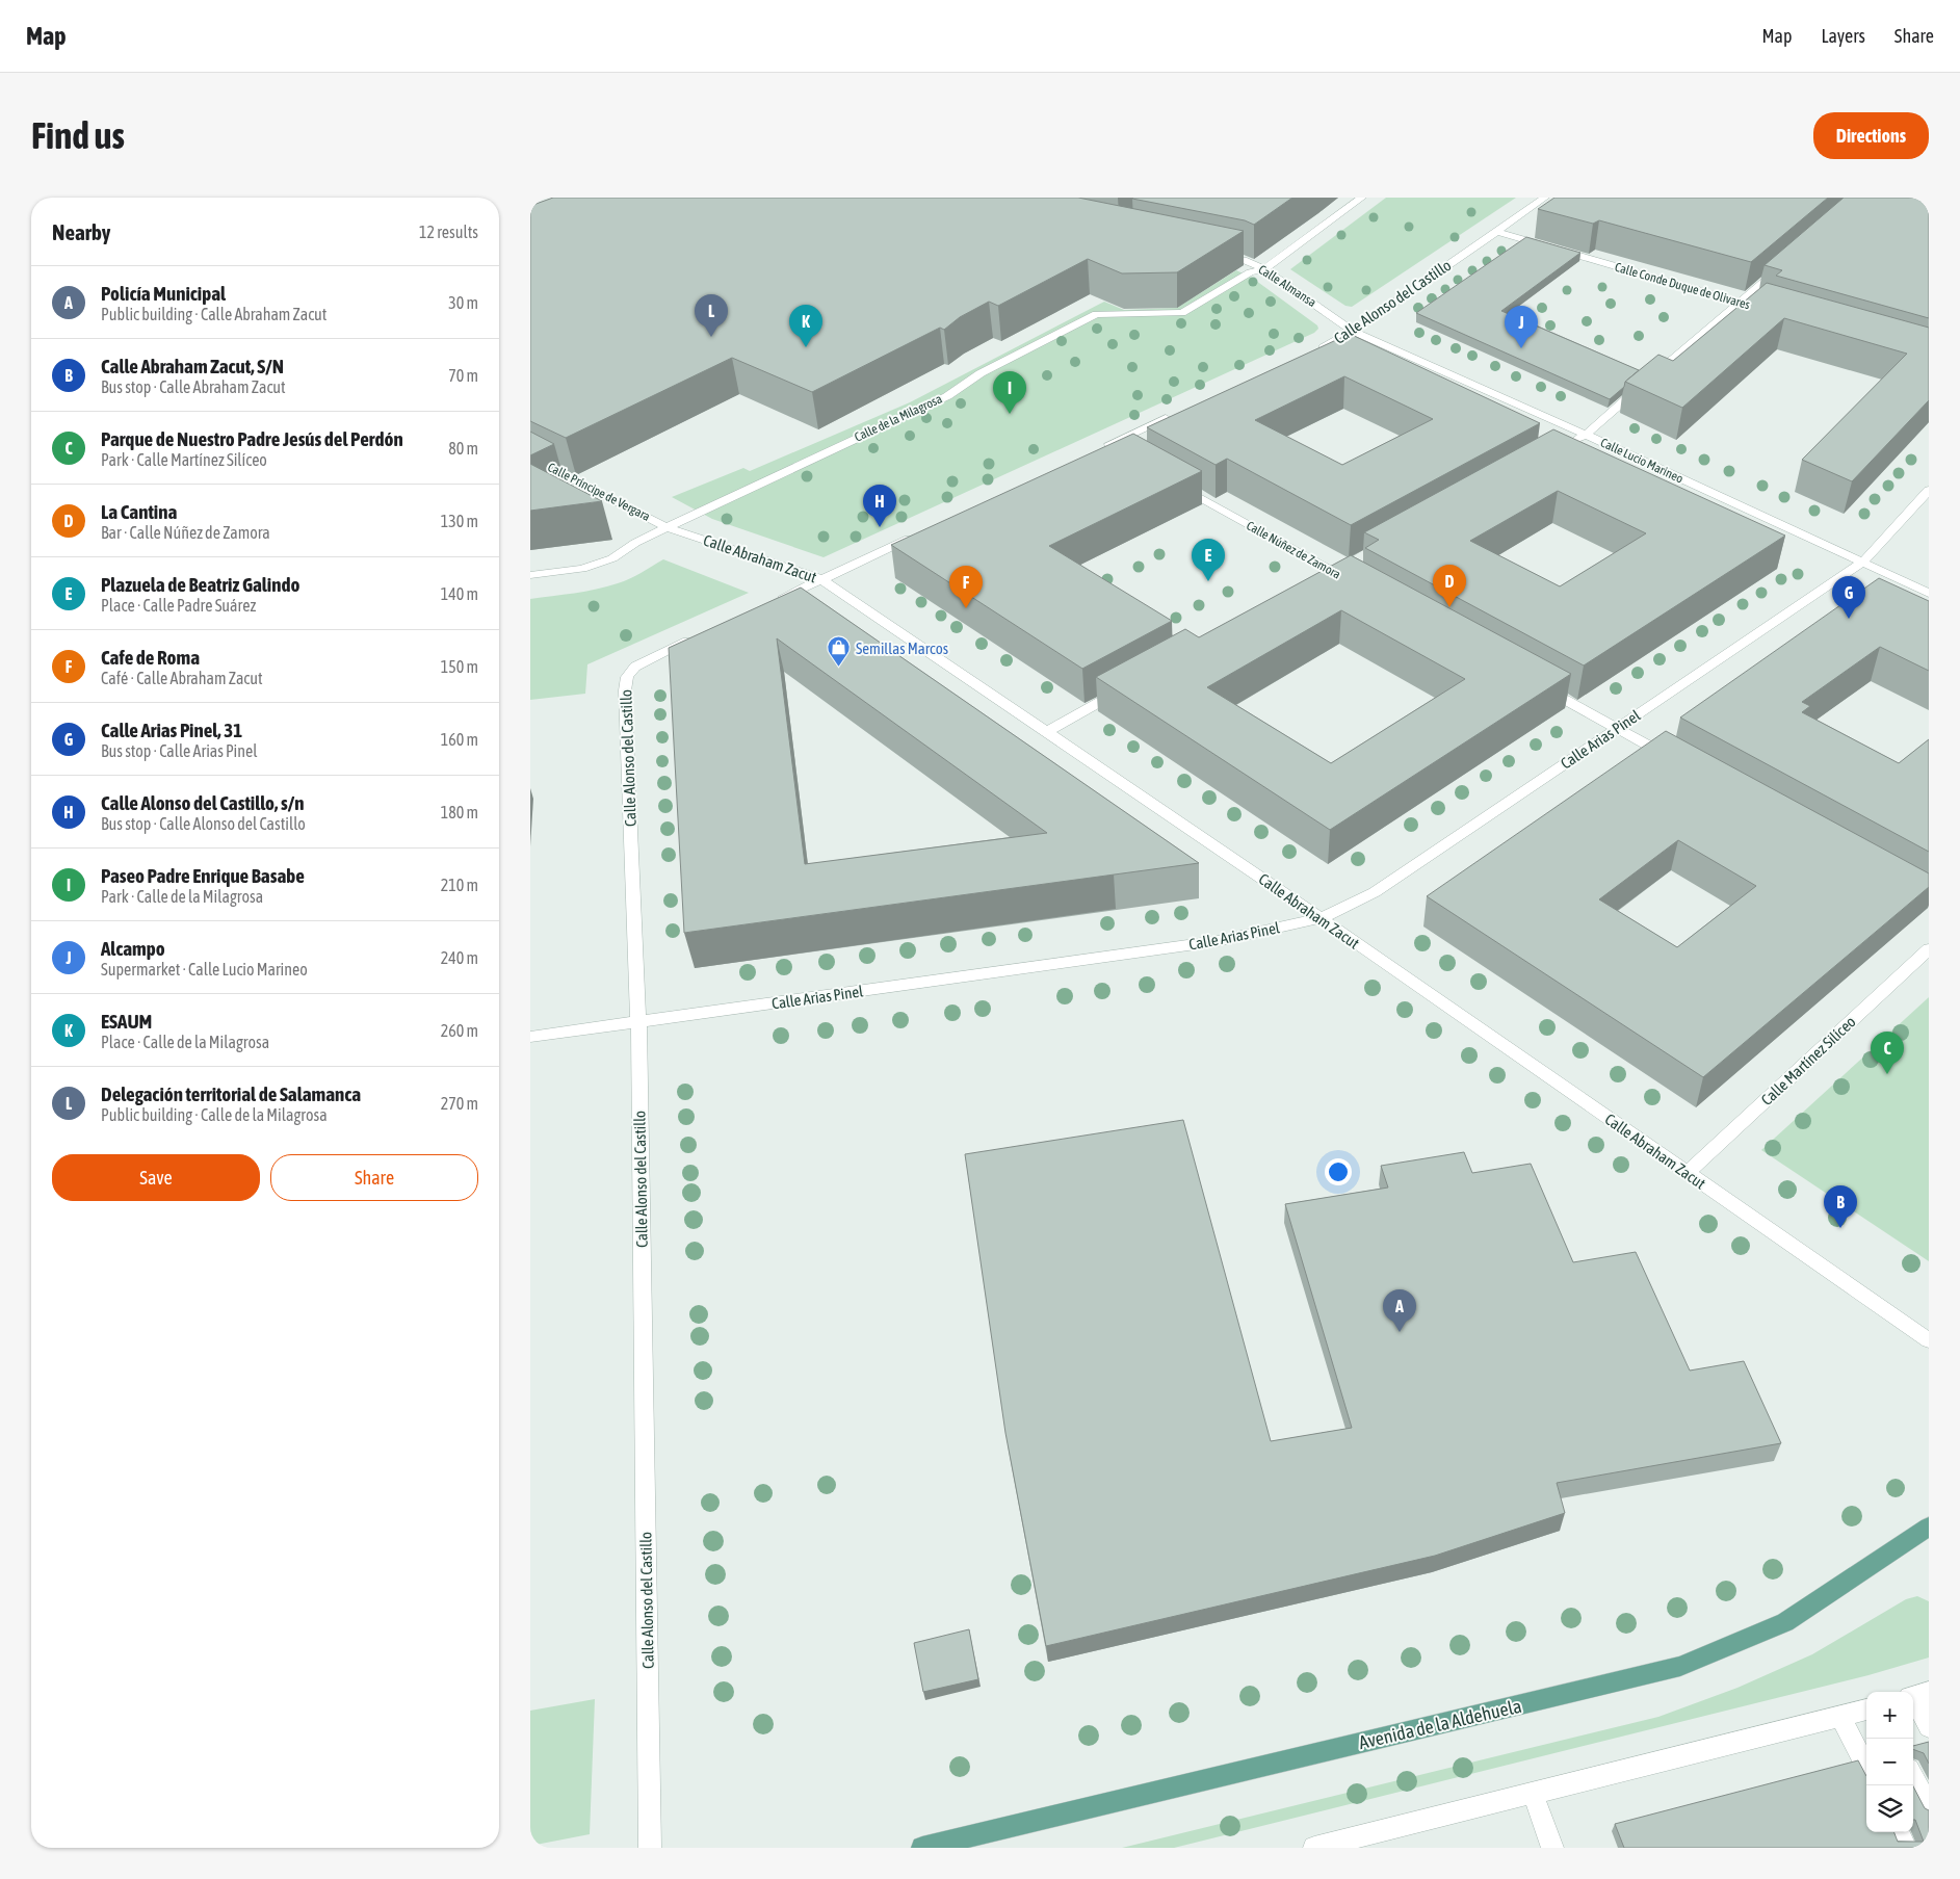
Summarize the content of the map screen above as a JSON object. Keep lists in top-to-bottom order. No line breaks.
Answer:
{"streets":{"main road":["Avenida de la Aldehuela"],"street":["Calle Almansa","Calle Conde Duque de Olivares","Calle Alonso del Castillo","Calle de la Milagrosa","Calle Lucio Marineo","Calle Príncipe de Vergara","Calle Núñez de Zamora","Calle Abraham Zacut","Calle Arias Pinel","Calle Martínez Silíceo"]},"crossings":[["Calle Almansa","Calle Alonso del Castillo"],["Calle Almansa","Calle de la Milagrosa"],["Calle Almansa","Calle Lucio Marineo"],["Calle Conde Duque de Olivares","Calle Alonso del Castillo"],["Calle Alonso del Castillo","Calle Lucio Marineo"],["Calle Alonso del Castillo","Calle Arias Pinel"],["Calle de la Milagrosa","Calle Príncipe de Vergara"],["Calle de la Milagrosa","Calle Abraham Zacut"],["Calle Lucio Marineo","Calle Arias Pinel"],["Calle Príncipe de Vergara","Calle Abraham Zacut"],["Calle Abraham Zacut","Calle Arias Pinel"],["Calle Abraham Zacut","Calle Martínez Silíceo"]],"places":{"shop":["Semillas Marcos"]},"page":{"header":"Map","nav":["Map","Layers","Share"],"buttons":["Directions",["Save","Share"]],"title":"Find us","heading":["Nearby","12 results"],"list":[{"mark":"A","name":"Policía Municipal","note":"Public building · Calle Abraham Zacut","value":"30 m"},{"mark":"B","name":"Calle Abraham Zacut, S/N","note":"Bus stop · Calle Abraham Zacut","value":"70 m"},{"mark":"C","name":"Parque de Nuestro Padre Jesús del Perdón","note":"Park · Calle Martínez Silíceo","value":"80 m"},{"mark":"D","name":"La Cantina","note":"Bar · Calle Núñez de Zamora","value":"130 m"},{"mark":"E","name":"Plazuela de Beatriz Galindo","note":"Place · Calle Padre Suárez","value":"140 m"},{"mark":"F","name":"Cafe de Roma","note":"Café · Calle Abraham Zacut","value":"150 m"},{"mark":"G","name":"Calle Arias Pinel, 31","note":"Bus stop · Calle Arias Pinel","value":"160 m"},{"mark":"H","name":"Calle Alonso del Castillo, s/n","note":"Bus stop · Calle Alonso del Castillo","value":"180 m"},{"mark":"I","name":"Paseo Padre Enrique Basabe","note":"Park · Calle de la Milagrosa","value":"210 m"},{"mark":"J","name":"Alcampo","note":"Supermarket · Calle Lucio Marineo","value":"240 m"},{"mark":"K","name":"ESAUM","note":"Place · Calle de la Milagrosa","value":"260 m"},{"mark":"L","name":"Delegación territorial de Salamanca","note":"Public building · Calle de la Milagrosa","value":"270 m"}],"pins":["L","K","J","I","H","E","D","F","G","C","B","A"],"map_buttons":["+","−"]}}
